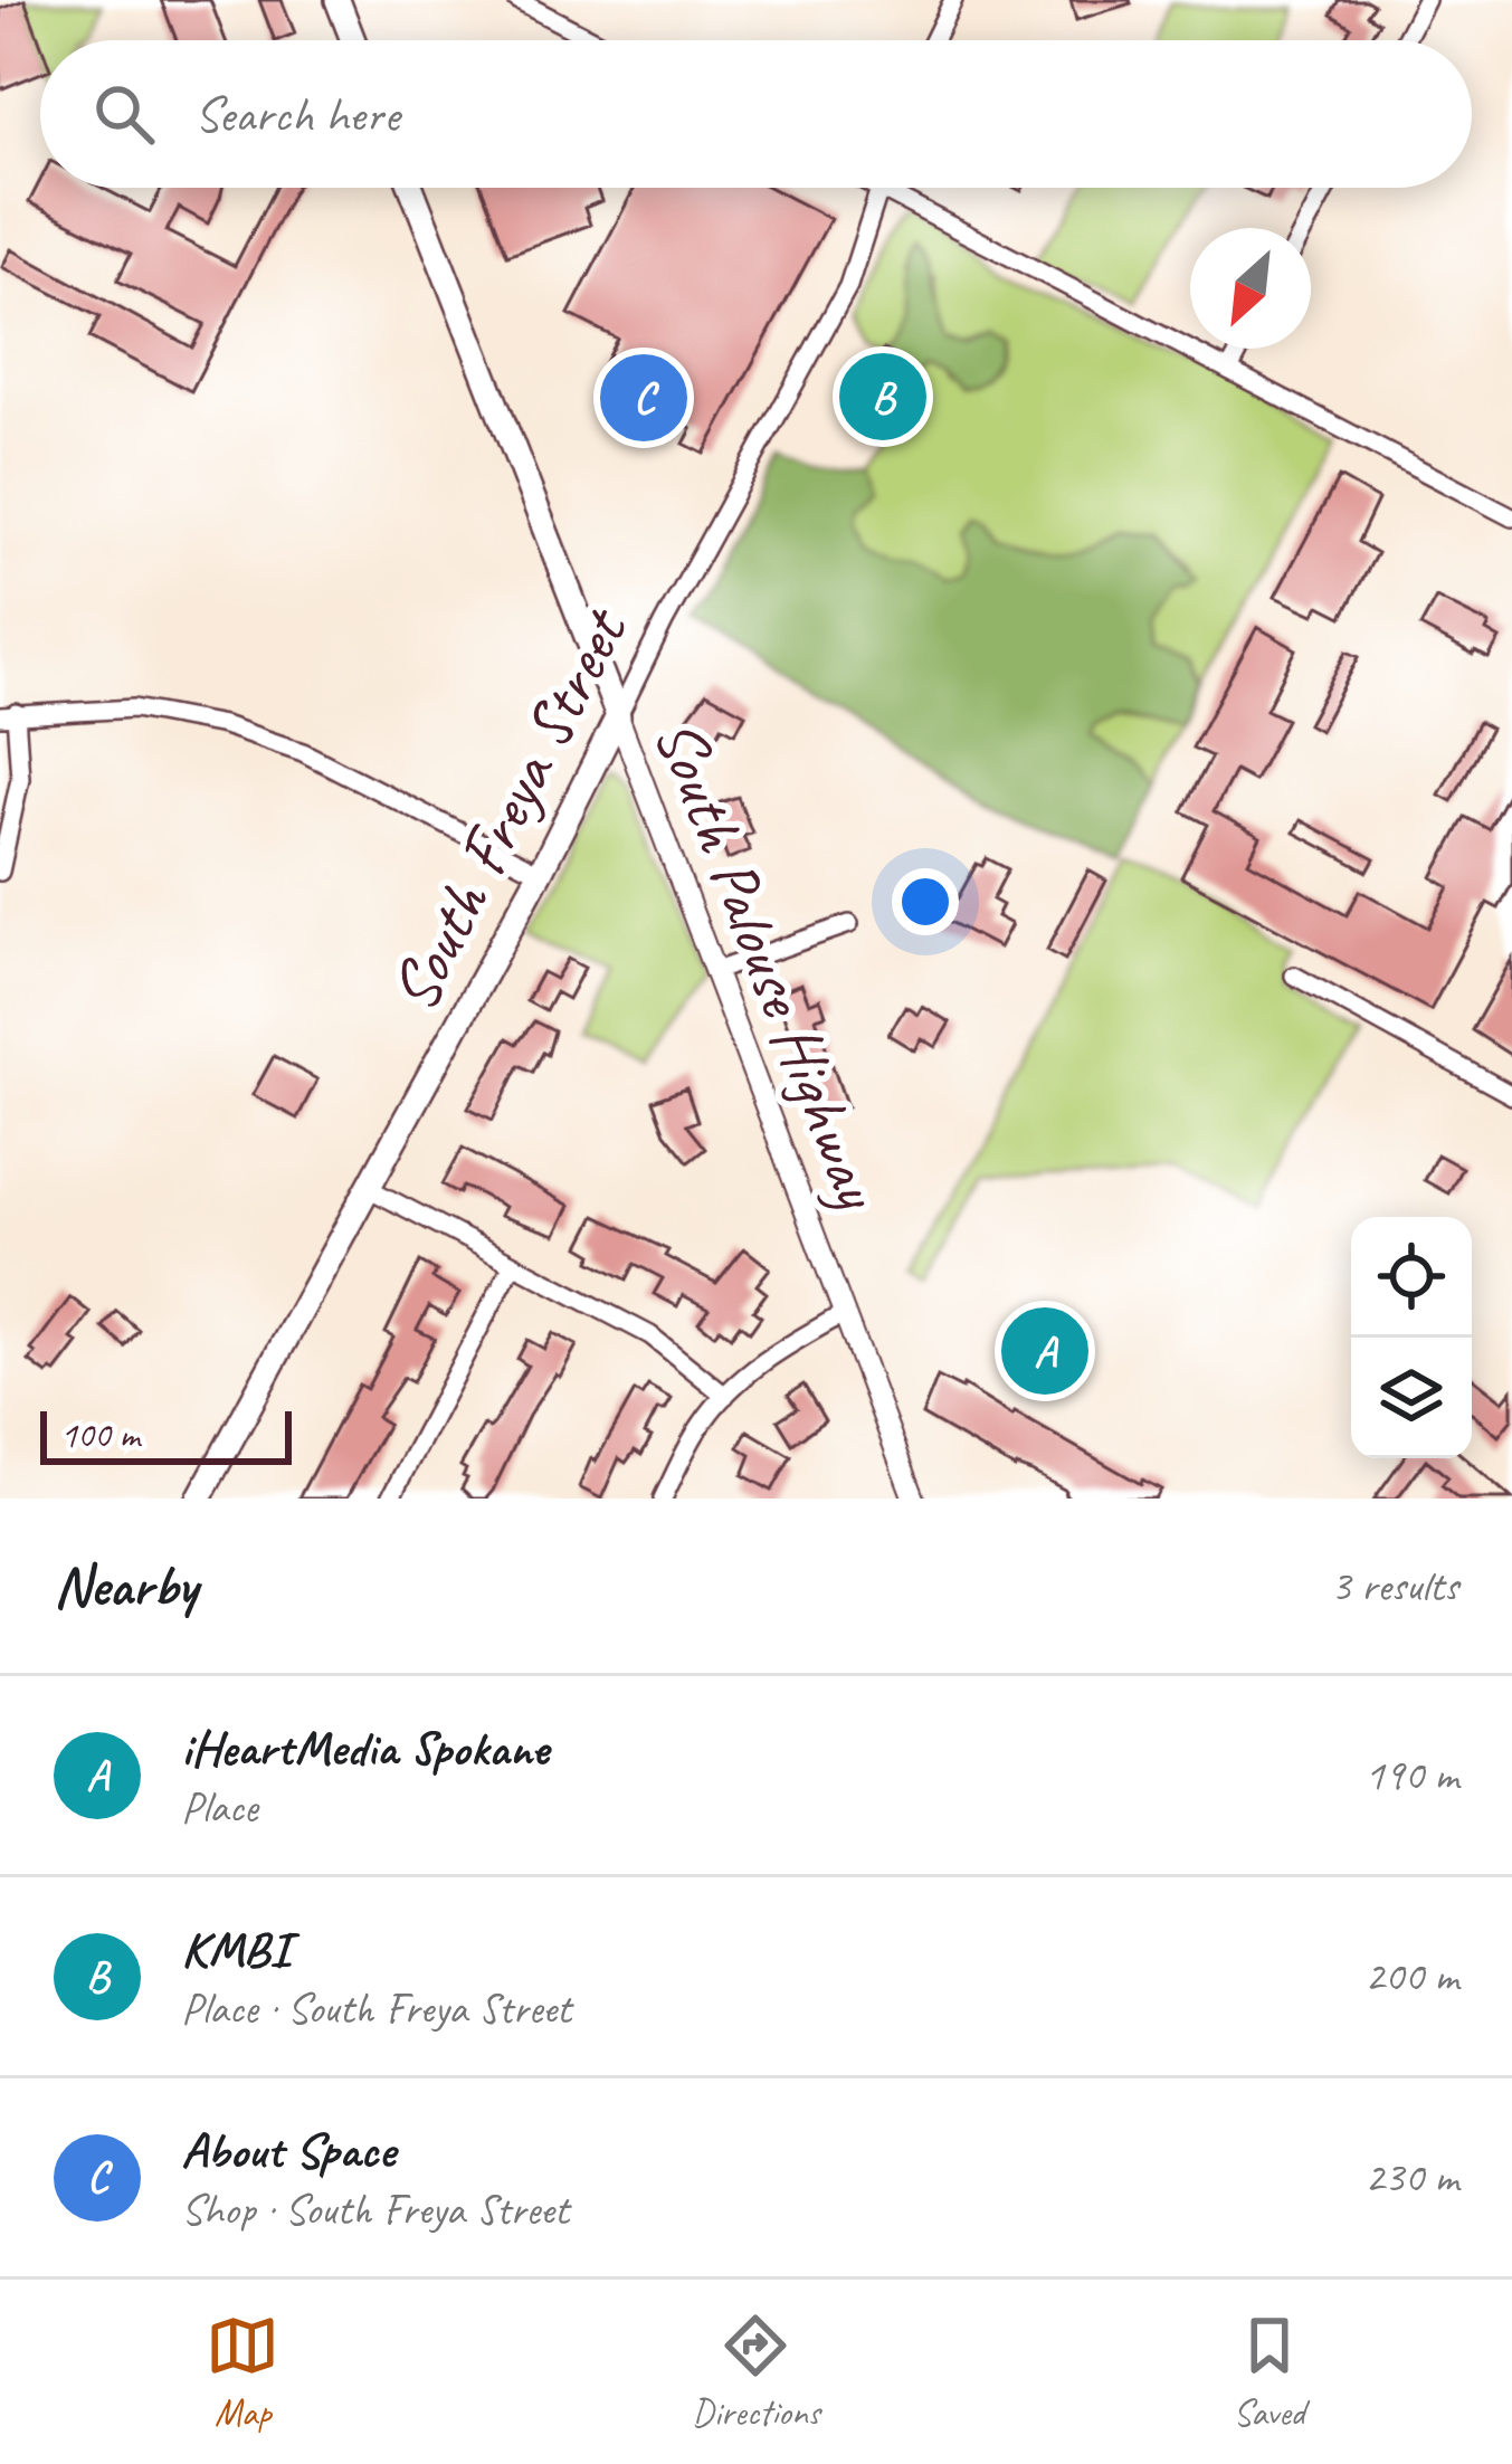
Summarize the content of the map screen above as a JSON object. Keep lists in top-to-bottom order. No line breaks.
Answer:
{"streets":{"main road":["South Freya Street","South Palouse Highway"]},"crossings":[["South Freya Street","South Palouse Highway"]],"scale_bar":"100 m","north":"bottom left","page":{"search":"Search here","pins":["B","C","A"],"scale":"100 m","heading":["Nearby","3 results"],"list":[{"mark":"A","name":"iHeartMedia Spokane","note":"Place","value":"190 m"},{"mark":"B","name":"KMBI","note":"Place · South Freya Street","value":"200 m"},{"mark":"C","name":"About Space","note":"Shop · South Freya Street","value":"230 m"}],"nav":["Map","Directions","Saved"]}}
